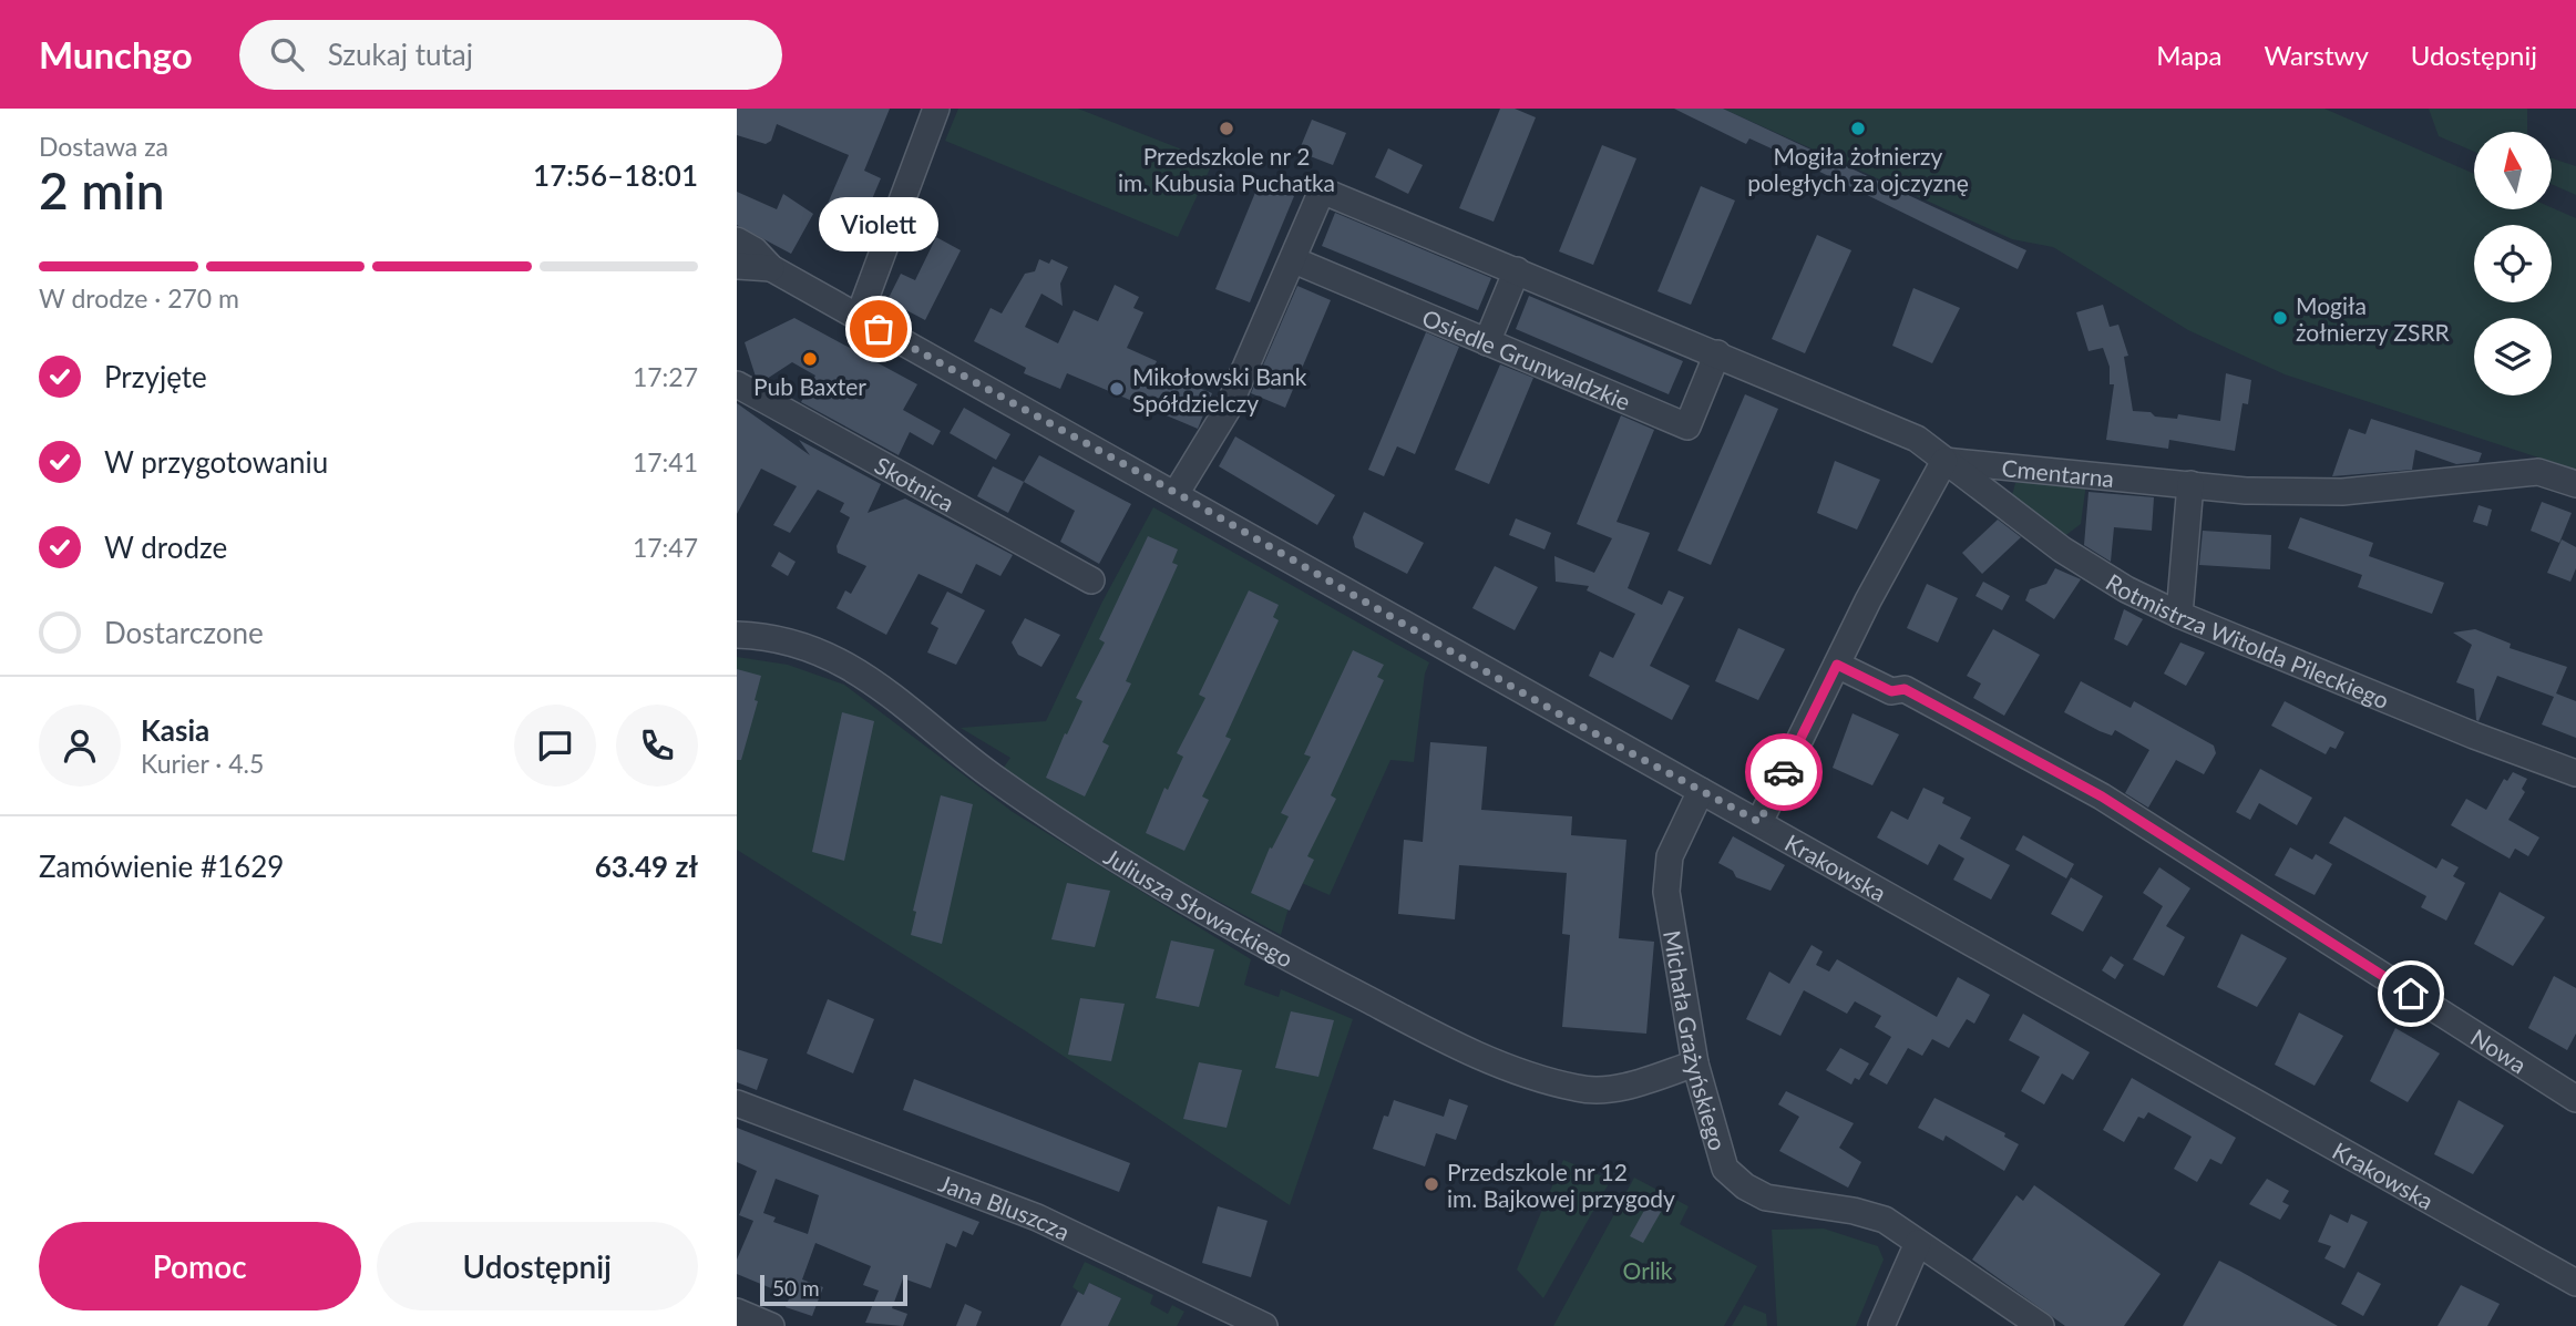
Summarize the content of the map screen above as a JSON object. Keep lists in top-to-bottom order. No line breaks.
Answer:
{"streets":{"street":["Osiedle Grunwaldzkie","Cmentarna","Skotnica","Rotmistrza Witolda Pileckiego","Krakowska","Juliusza Słowackiego","Michała Grażyńskiego","Nowa","Jana Bluszcza"]},"crossings":[["Cmentarna","Rotmistrza Witolda Pileckiego"],["Krakowska","Michała Grażyńskiego"],["Juliusza Słowackiego","Michała Grażyńskiego"]],"parks":["Orlik"],"places":["Przedszkole nr 2 im. Kubusia Puchatka","Mogiła żołnierzy poległych za ojczyznę","Mogiła żołnierzy ZSRR","Violett","Pub Baxter","Mikołowski Bank Spółdzielczy","Przedszkole nr 12 im. Bajkowej przygody"],"scale_bar":"50 m","north":"top","page":{"header":"Munchgo","search":"Szukaj tutaj","nav":["Mapa","Warstwy","Udostępnij"],"heading":["2 min","Dostawa za","17:56–18:01"],"panel":["Kasia","Kurier · 4.5","Zamówienie #1629","63.49 zł"],"bubble":"Violett","bar":"W drodze · 270 m","list":[["Przyjęte","17:27"],["W przygotowaniu","17:41"],["W drodze","17:47"],"Dostarczone"],"buttons":["Pomoc","Udostępnij"],"scale":"50 m"}}
